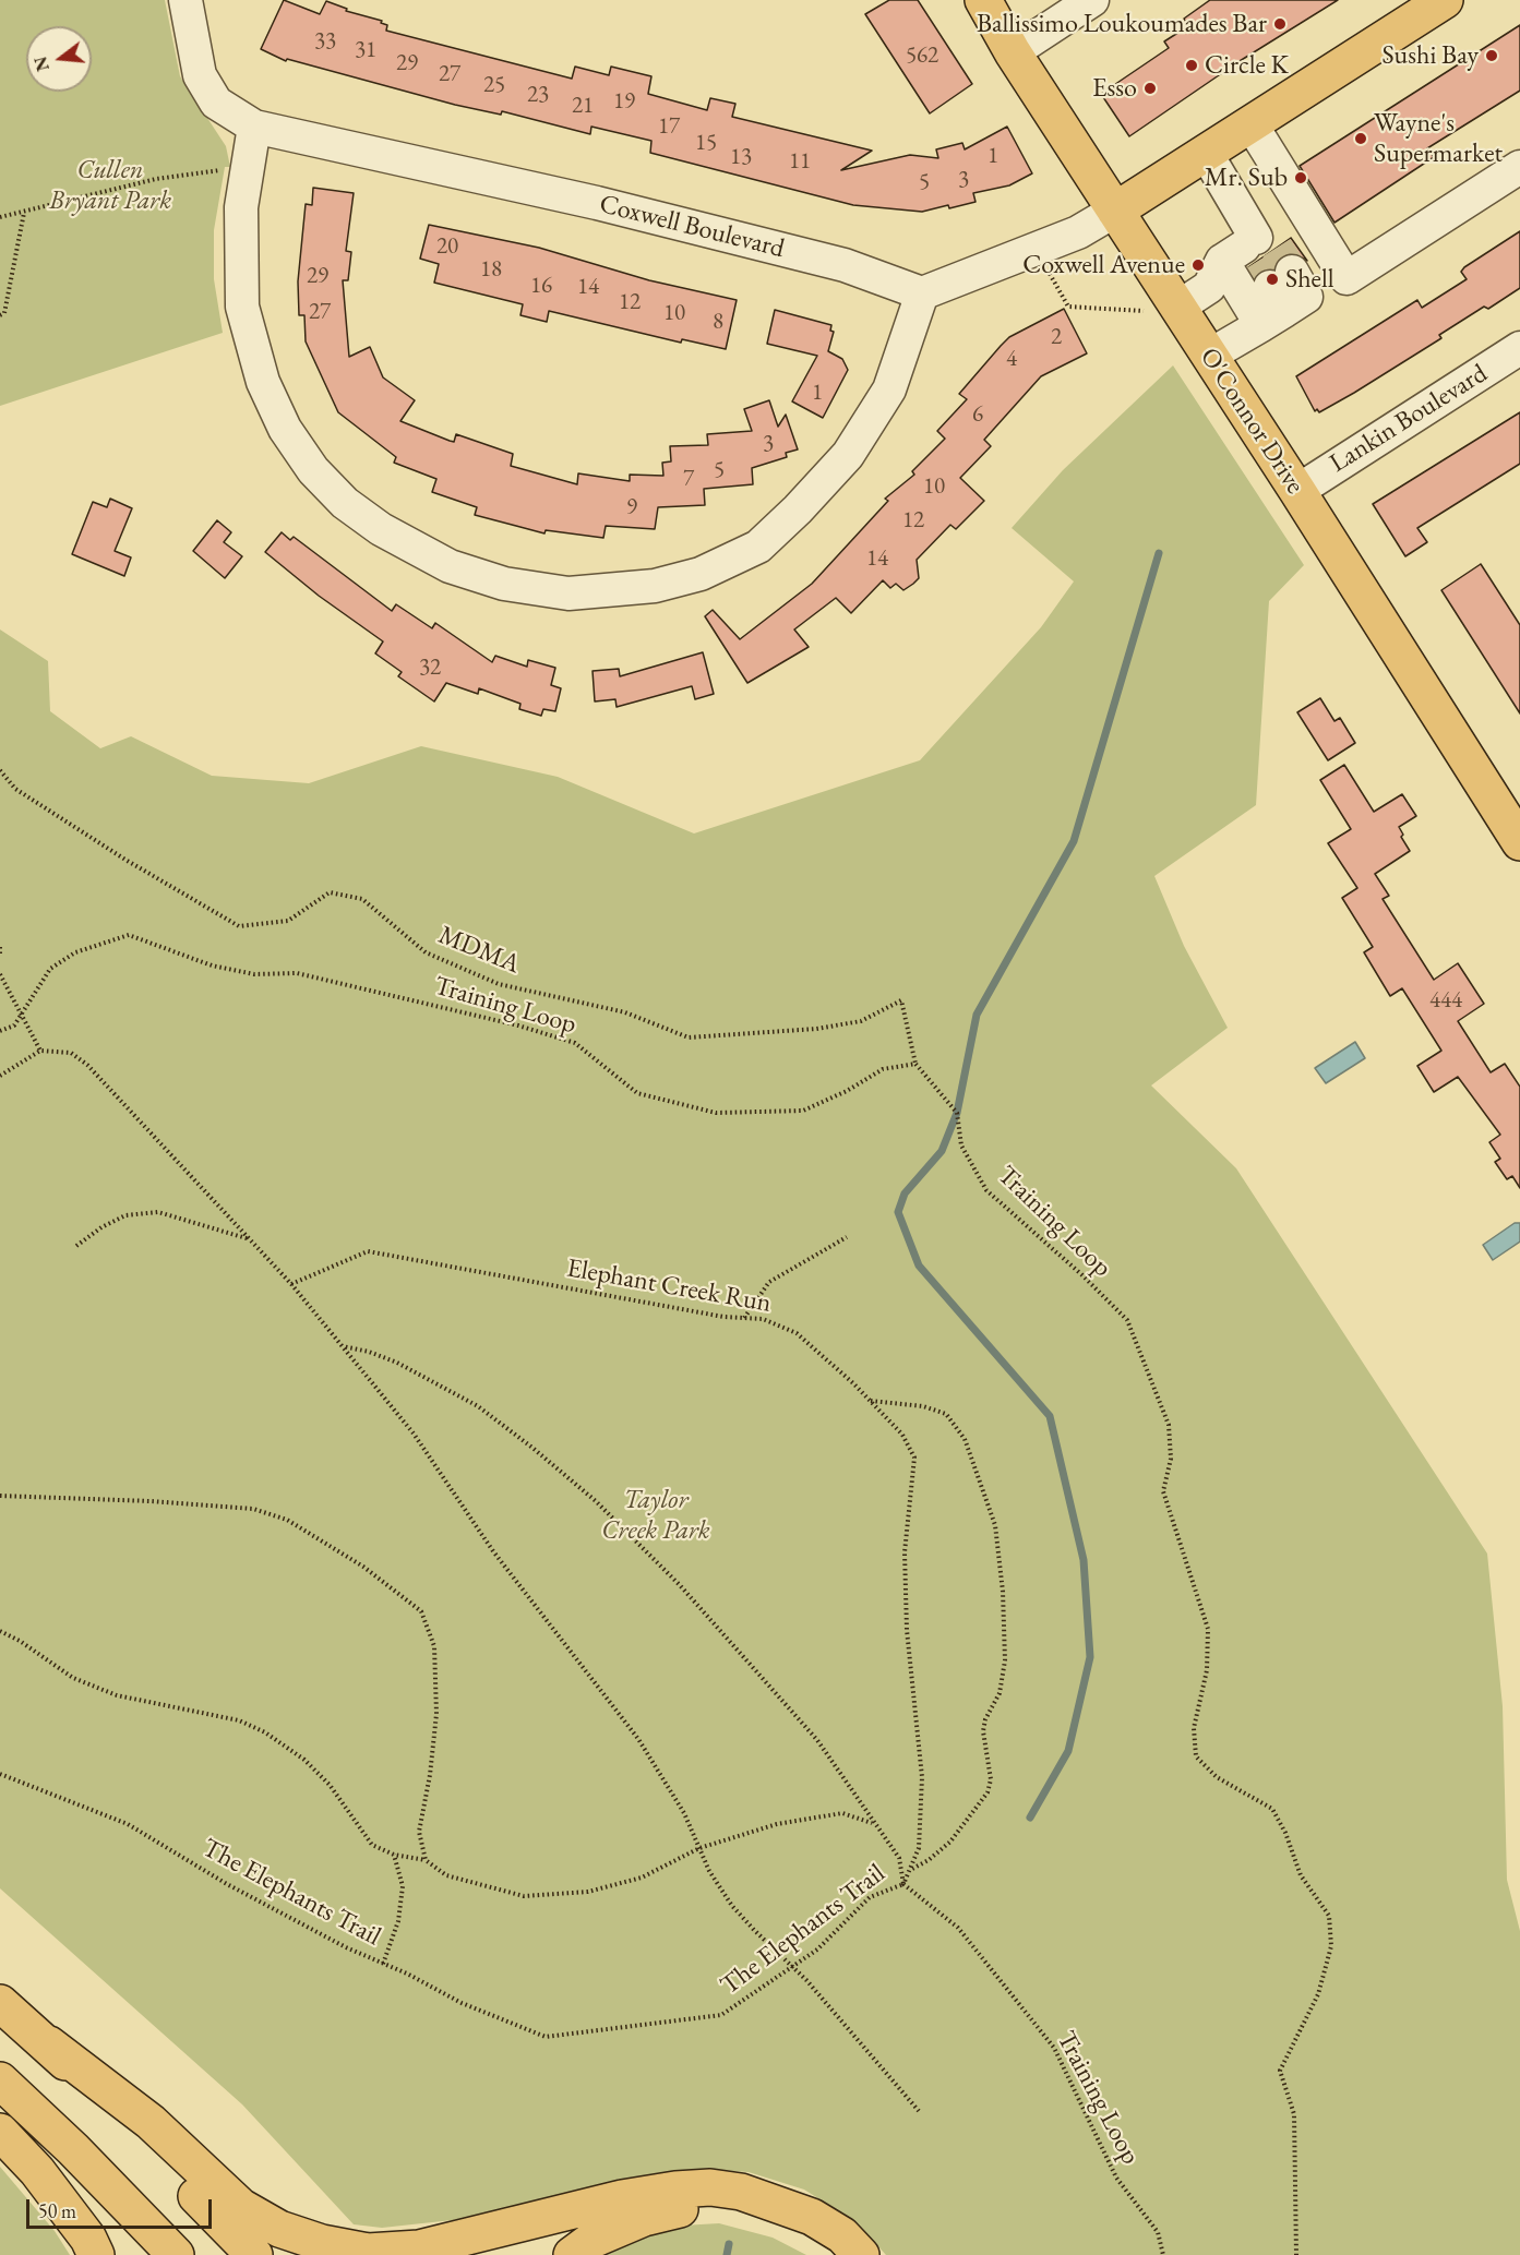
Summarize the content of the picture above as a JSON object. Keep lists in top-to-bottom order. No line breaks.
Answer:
{"streets":{"main road":["O'Connor Drive"],"street":["Coxwell Boulevard","Lankin Boulevard"],"path":["MDMA","Training Loop","Elephant Creek Run","The Elephants Trail"]},"crossings":[["Lankin Boulevard","O'Connor Drive"],["MDMA","Training Loop"],["Training Loop","Elephant Creek Run"],["Training Loop","The Elephants Trail"],["Elephant Creek Run","The Elephants Trail"]],"parks":["Cullen Bryant Park","Taylor Creek Park"],"places":["Ballissimo Loukoumades Bar","Sushi Bay","Circle K","Esso","Wayne's Supermarket","Mr. Sub","Coxwell Avenue","Shell"],"house_numbers":["33","31","562","29","27","25","23","19","21","17","15","1","13","11","3","5","20","18","29","16","14","12","27","10","8","2","4","1","6","3","5","7","10","9","12","14","32","444"],"scale_bar":"50 m","north":"left"}
